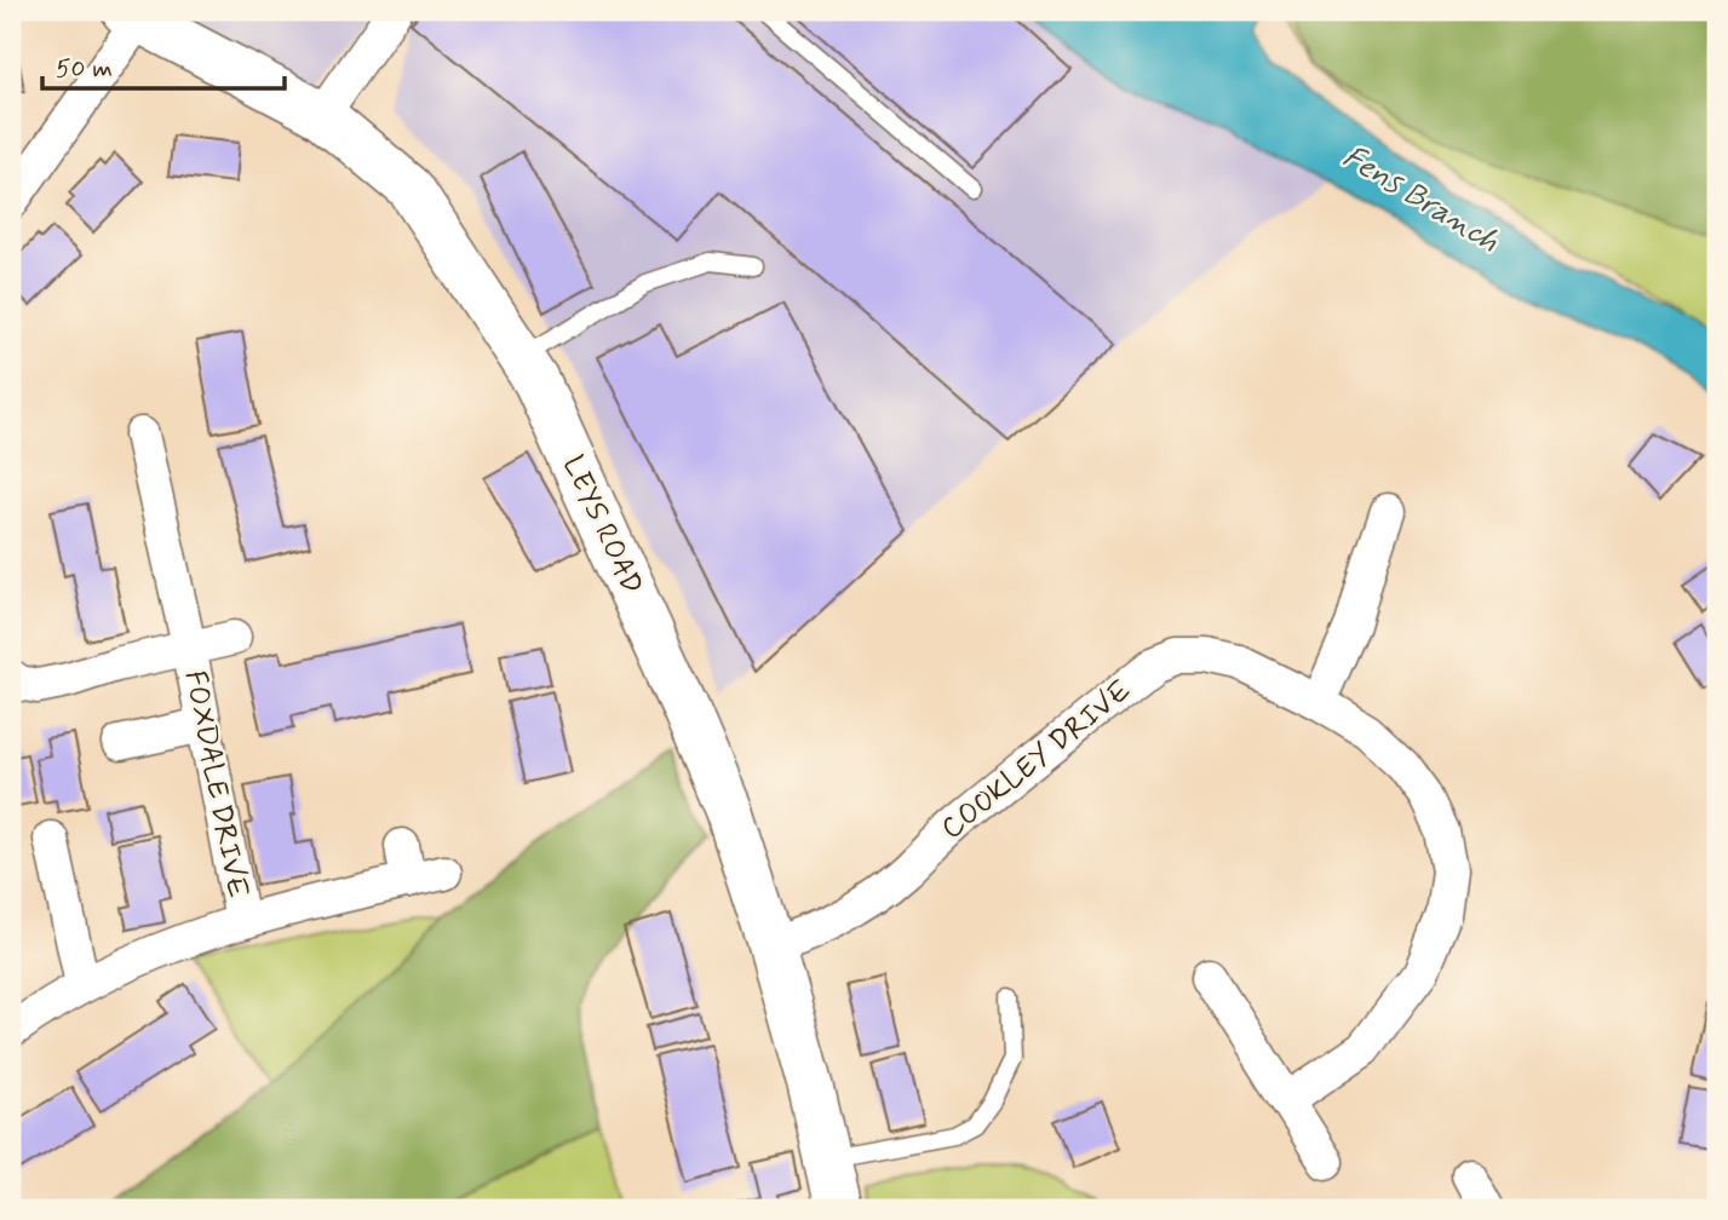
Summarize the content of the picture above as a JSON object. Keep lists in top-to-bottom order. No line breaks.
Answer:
{"streets":{"main road":["LEYS ROAD"],"street":["COOKLEY DRIVE","FOXDALE DRIVE"]},"crossings":[["LEYS ROAD","COOKLEY DRIVE"]],"water":["Fens Branch"],"scale_bar":"50 m"}
